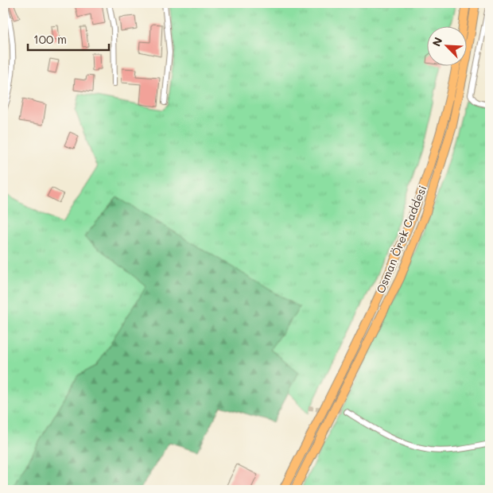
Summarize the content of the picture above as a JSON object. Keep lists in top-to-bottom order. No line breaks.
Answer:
{"streets":{"main road":["Osman Örek Caddesi"]},"scale_bar":"100 m","north":"top left"}
